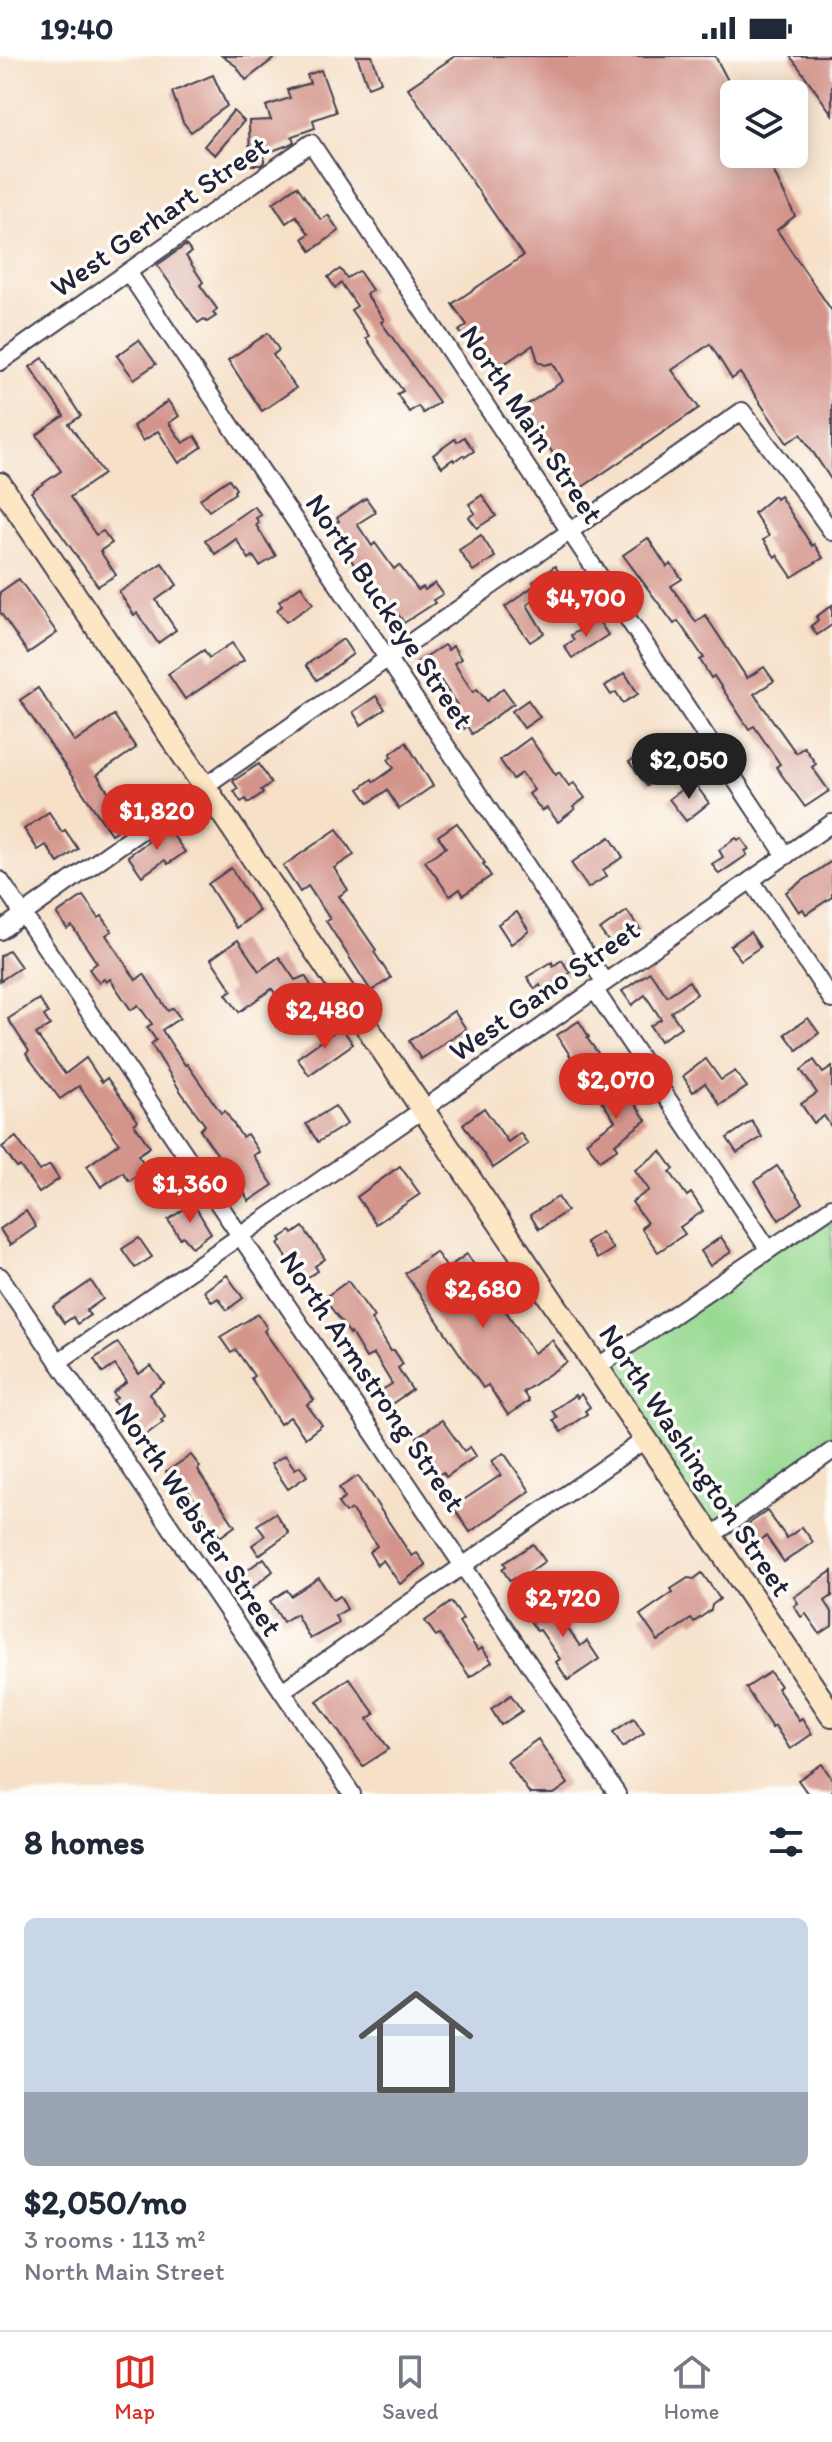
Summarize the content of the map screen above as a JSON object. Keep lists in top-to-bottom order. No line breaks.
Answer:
{"streets":{"main road":["North Washington Street"],"street":["West Gerhart Street","North Main Street","North Buckeye Street","West Gano Street","North Armstrong Street","North Webster Street"]},"crossings":[["West Gerhart Street","North Main Street"],["West Gerhart Street","North Buckeye Street"],["North Main Street","West Gano Street"],["North Buckeye Street","West Gano Street"],["West Gano Street","North Armstrong Street"],["West Gano Street","North Washington Street"],["West Gano Street","North Webster Street"]],"page":{"status":"19:40","price":["$4,700","$2,050","$1,820","$2,480","$2,070","$1,360","$2,680","$2,720"],"heading":"8 homes","list":[{"name":"$2,050/mo","note":"3 rooms · 113 m² · North Main Street"}],"tabs":["Map","Saved","Home"]}}
